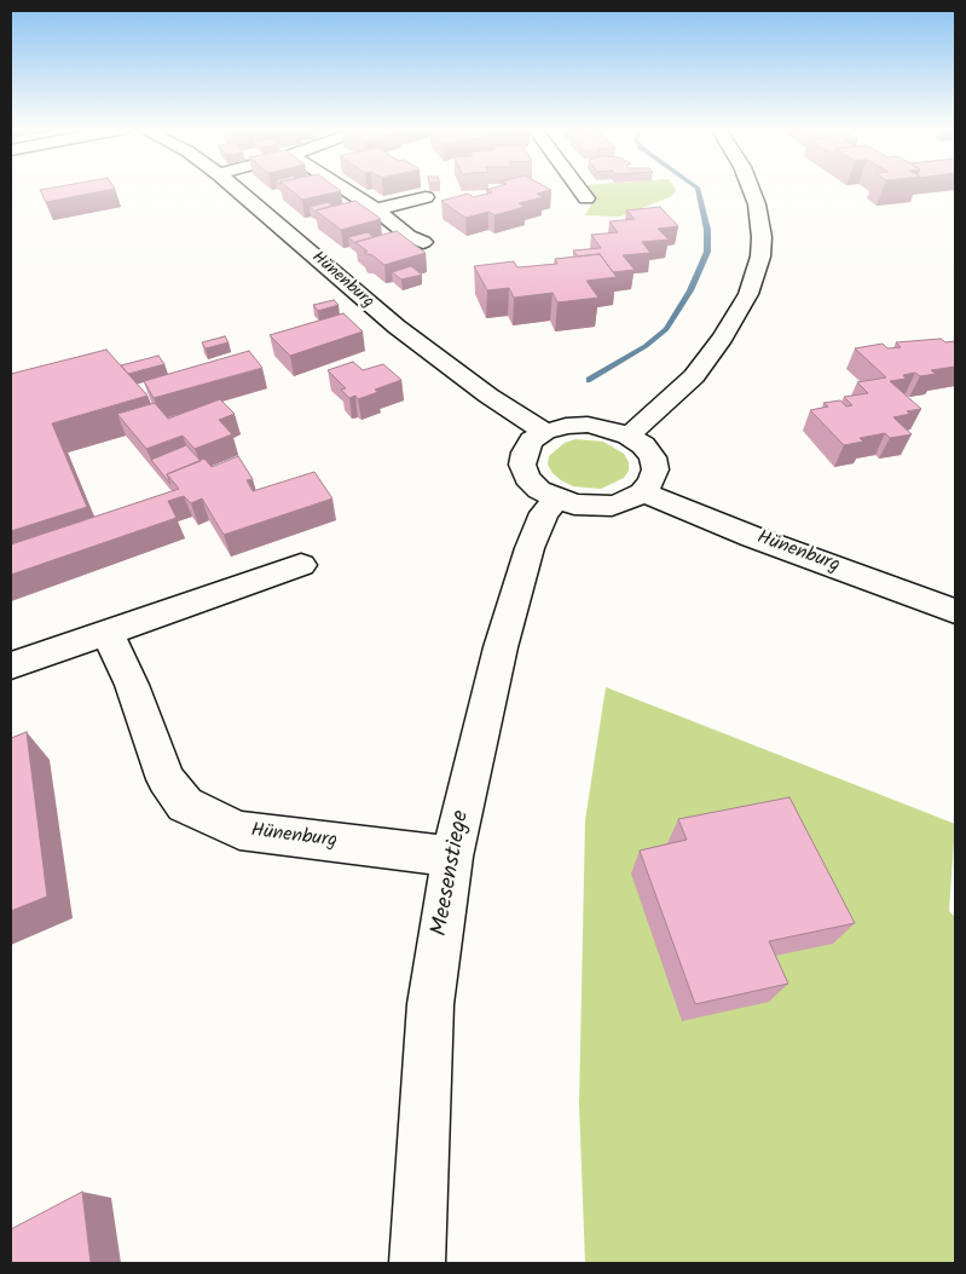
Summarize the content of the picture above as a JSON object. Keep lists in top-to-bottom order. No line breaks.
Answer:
{"streets":{"street":["Hünenburg","Meesenstiege"]},"crossings":[["Hünenburg","Meesenstiege"]]}
